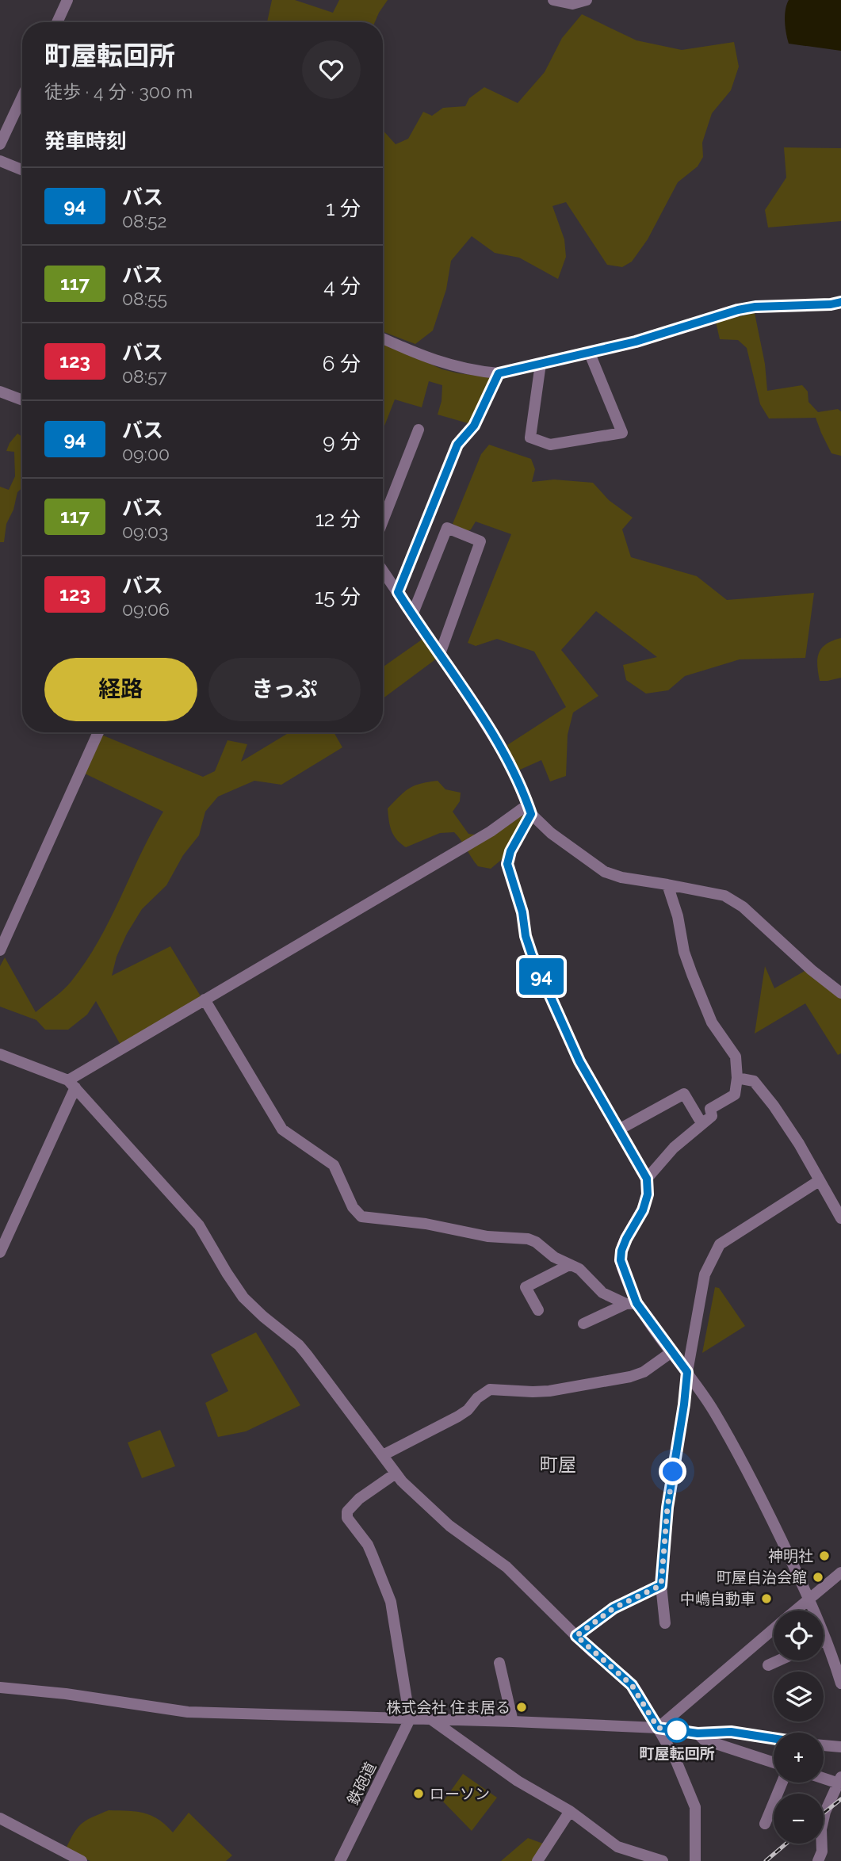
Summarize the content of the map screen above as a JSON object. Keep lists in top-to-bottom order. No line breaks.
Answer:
{"streets":{"street":["鉄砲道"]},"districts":["町屋"],"places":["神明社","町屋自治会館","中嶋自動車","株式会社 住ま居る","町屋転回所","ローソン"],"lines":["bus line 94"],"page":{"on_map":"94","heading":[["町屋転回所","徒歩 · 4 分 · 300 m"],"発車時刻"],"list":[{"mark":"94","name":"バス","note":"08:52","value":"1 分"},{"mark":"117","name":"バス","note":"08:55","value":"4 分"},{"mark":"123","name":"バス","note":"08:57","value":"6 分"},{"mark":"94","name":"バス","note":"09:00","value":"9 分"},{"mark":"117","name":"バス","note":"09:03","value":"12 分"},{"mark":"123","name":"バス","note":"09:06","value":"15 分"}],"buttons":["経路","きっぷ"],"map_buttons":["+","−"]}}
